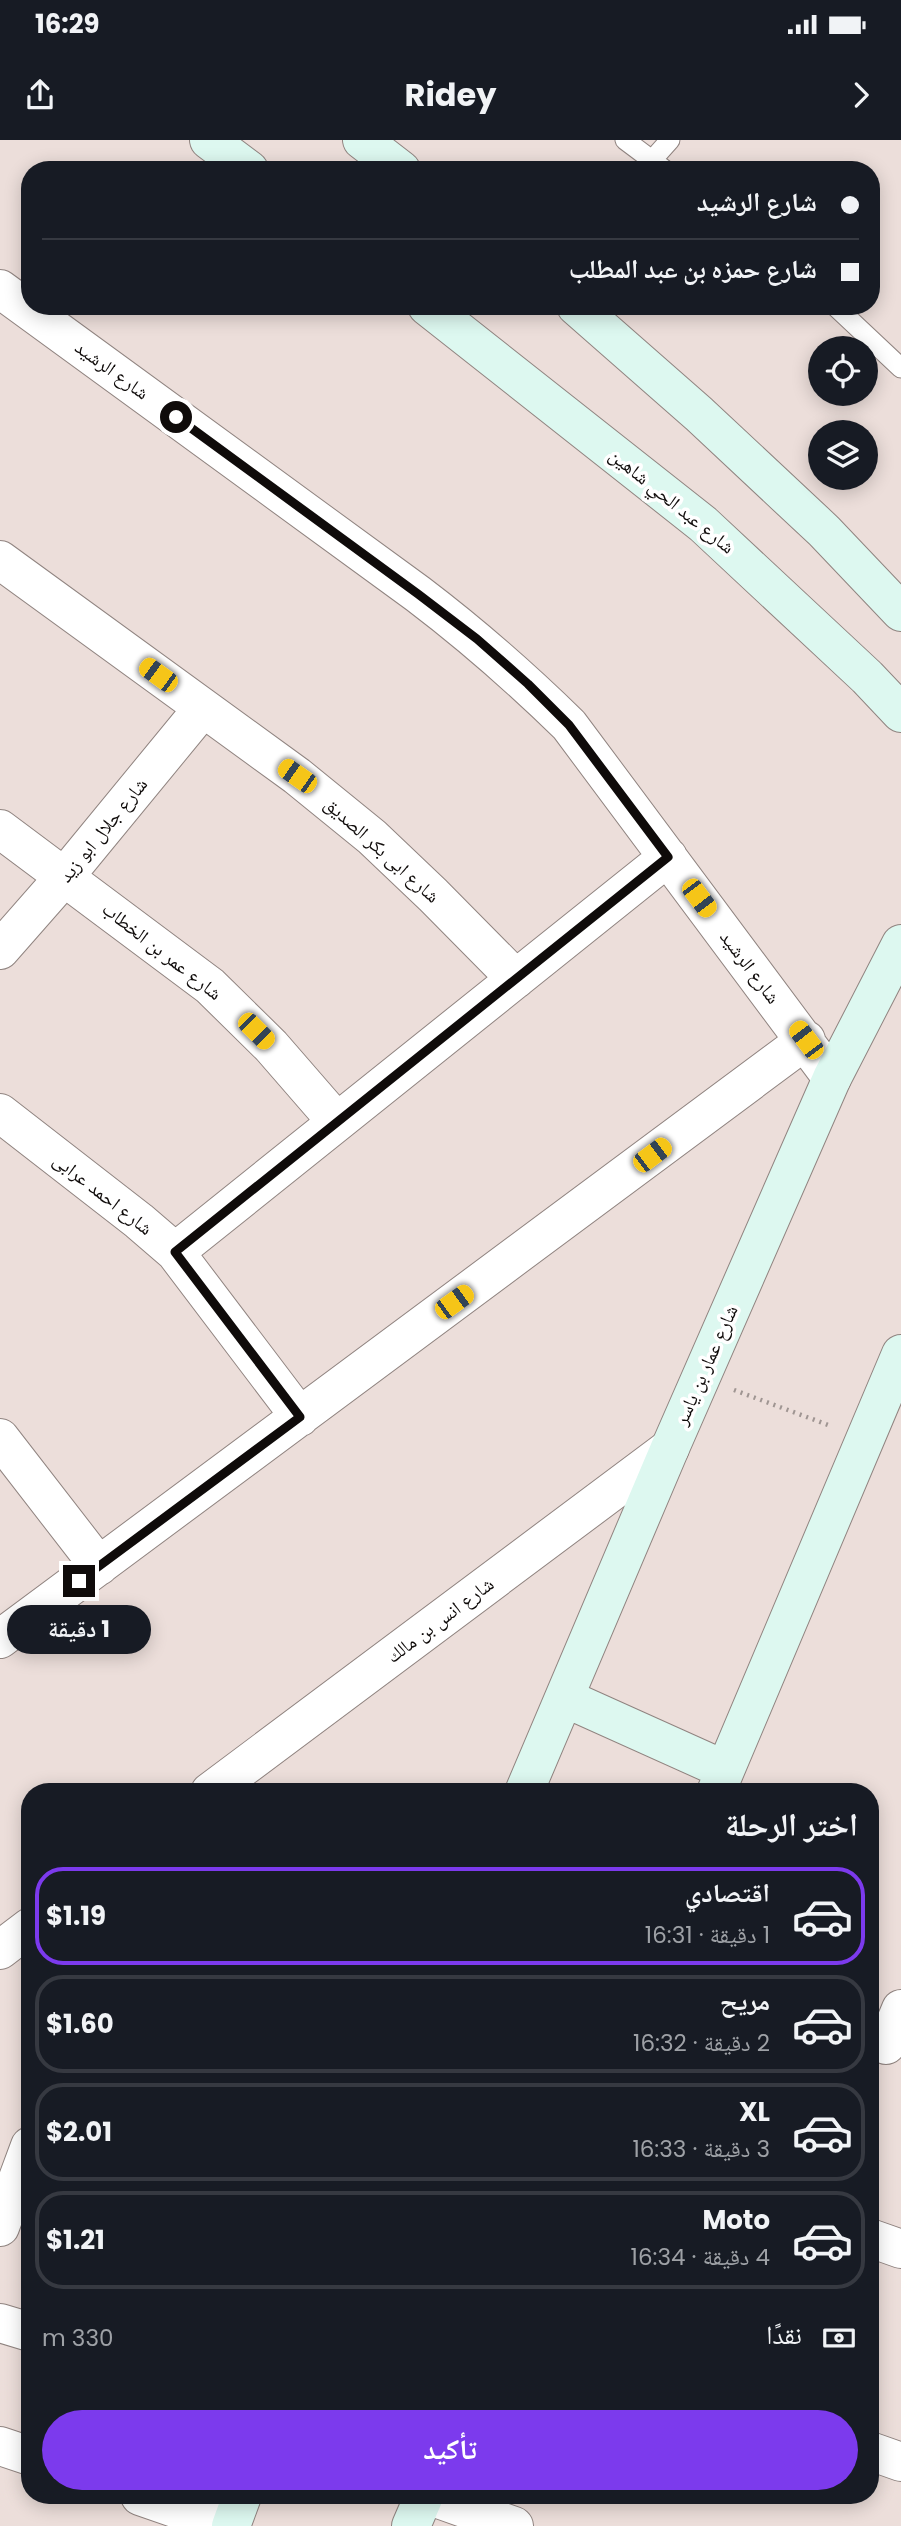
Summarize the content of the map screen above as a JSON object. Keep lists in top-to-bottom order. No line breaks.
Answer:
{"streets":{"street":["شارع الرشيد","شارع عبد الحي شاهين","شارع جلال ابو زيد","شارع ابى بكر الصديق","شارع عمر بن الخطاب","شارع احمد عرابى","شارع عمار بن ياسر","شارع انس بن مالك"]},"crossings":[["شارع الرشيد","شارع عمار بن ياسر"],["شارع جلال ابو زيد","شارع ابى بكر الصديق"],["شارع جلال ابو زيد","شارع عمر بن الخطاب"],["شارع عمار بن ياسر","شارع انس بن مالك"]],"page":{"status":"16:29","header":"Ridey","banner":["شارع الرشيد","شارع حمزه بن عبد المطلب"],"bubble":"1 دقيقة","heading":"اختر الرحلة","list":[{"name":"اقتصادي","note":"1 دقيقة · 16:31","value":"$1.19"},{"name":"مريح","note":"2 دقيقة · 16:32","value":"$1.60"},{"name":"XL","note":"3 دقيقة · 16:33","value":"$2.01"},{"name":"Moto","note":"4 دقيقة · 16:34","value":"$1.21"}],"pay":["نقدًا","330 m"],"buttons":"تأكيد"}}
